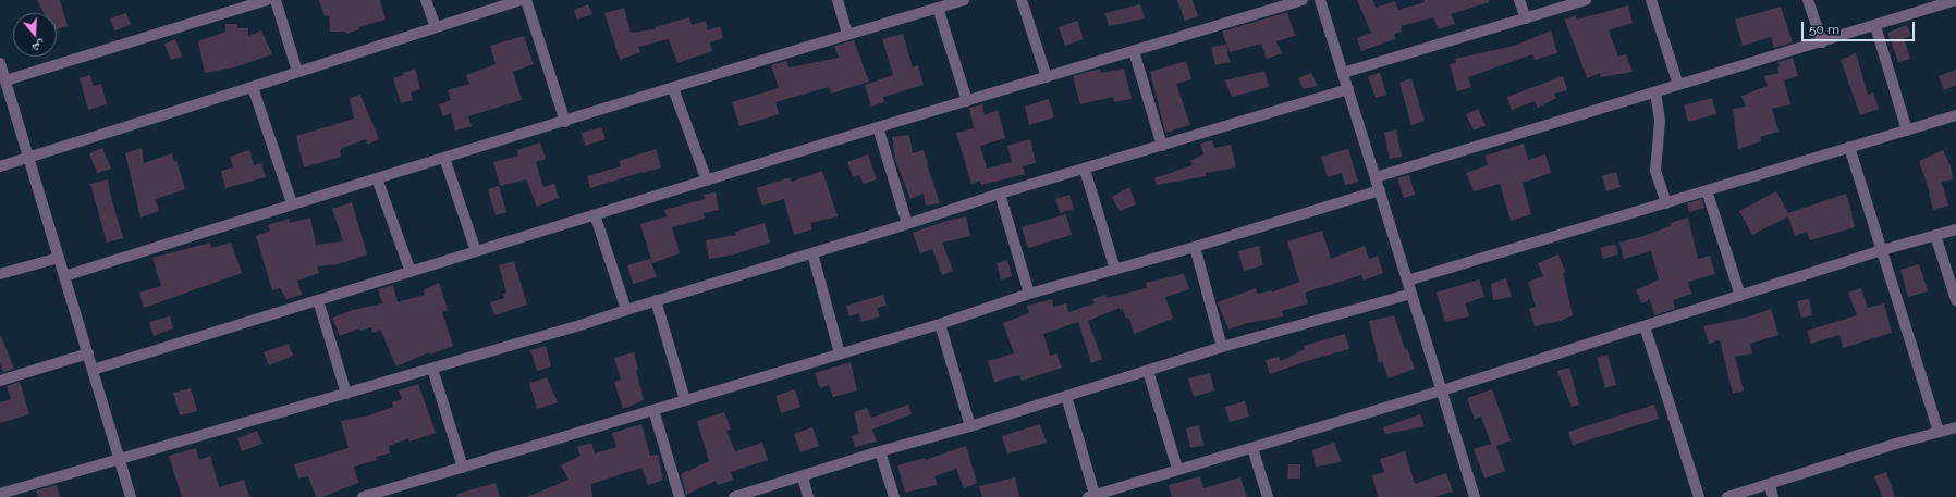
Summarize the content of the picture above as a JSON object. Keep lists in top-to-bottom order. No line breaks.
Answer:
{"scale_bar":"50 m","north":"bottom"}
